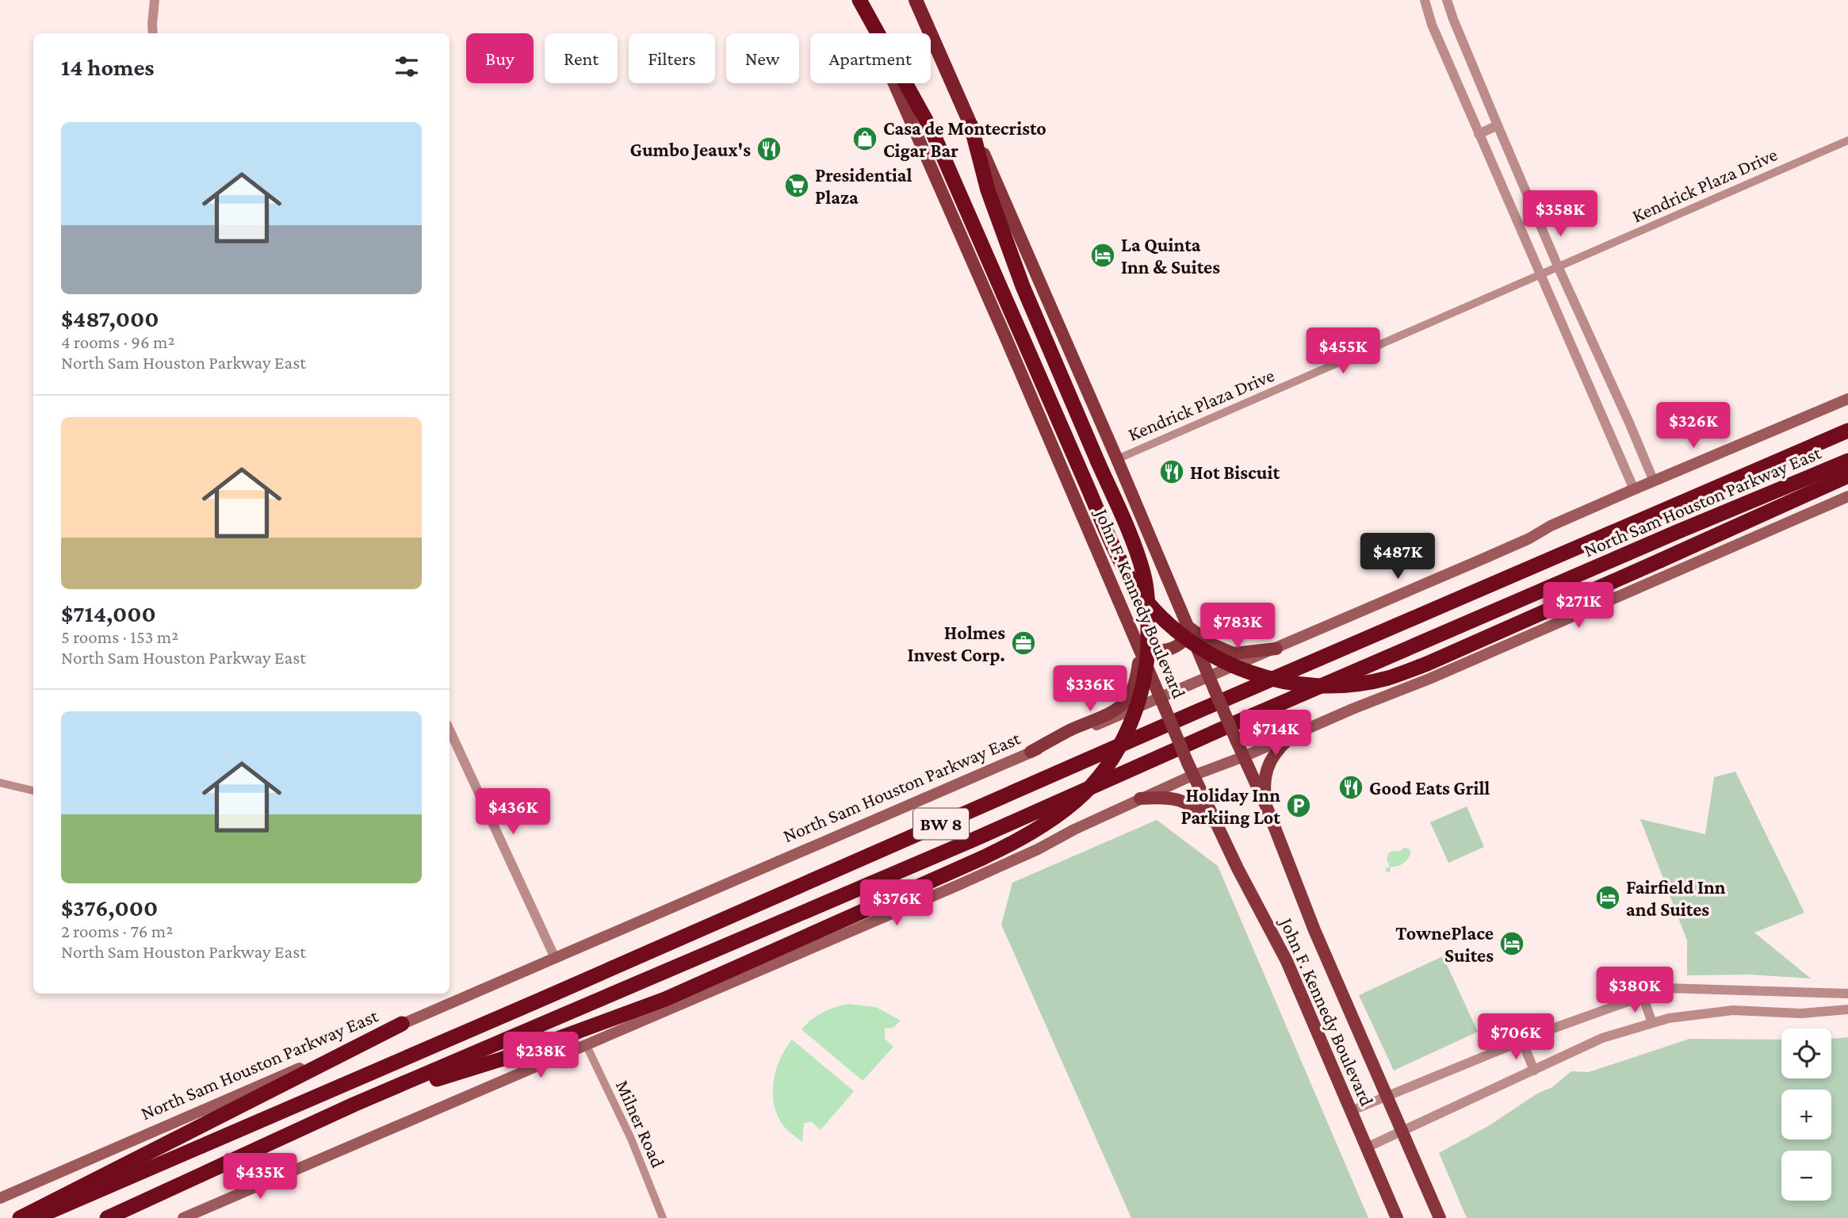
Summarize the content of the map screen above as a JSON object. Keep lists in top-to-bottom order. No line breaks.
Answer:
{"streets":{"highway":["North Sam Houston Parkway East","John F. Kennedy Boulevard","BW 8"],"street":["Kendrick Plaza Drive","Milner Road"]},"crossings":[["Kendrick Plaza Drive","John F. Kennedy Boulevard"],["North Sam Houston Parkway East","John F. Kennedy Boulevard"]],"places":{"shop":["Casa de Montecristo Cigar Bar"],"restaurant":["Gumbo Jeaux's","Hot Biscuit","Good Eats Grill"],"supermarket":["Presidential Plaza"],"hotel":["La Quinta Inn & Suites","Fairfield Inn and Suites","TownePlace Suites"],"office":["Holmes Invest Corp."],"parking":["Holiday Inn Parkiing Lot"]},"page":{"chip":["Buy","Rent","Filters","New","Apartment"],"heading":"14 homes","list":[{"name":"$487,000","note":"4 rooms · 96 m² · North Sam Houston Parkway East"},{"name":"$714,000","note":"5 rooms · 153 m² · North Sam Houston Parkway East"},{"name":"$376,000","note":"2 rooms · 76 m² · North Sam Houston Parkway East"}],"price":["$358K","$455K","$326K","$487K","$271K","$783K","$336K","$714K","$436K","$376K","$380K","$706K","$238K","$435K"],"map_buttons":["+","−"]}}
